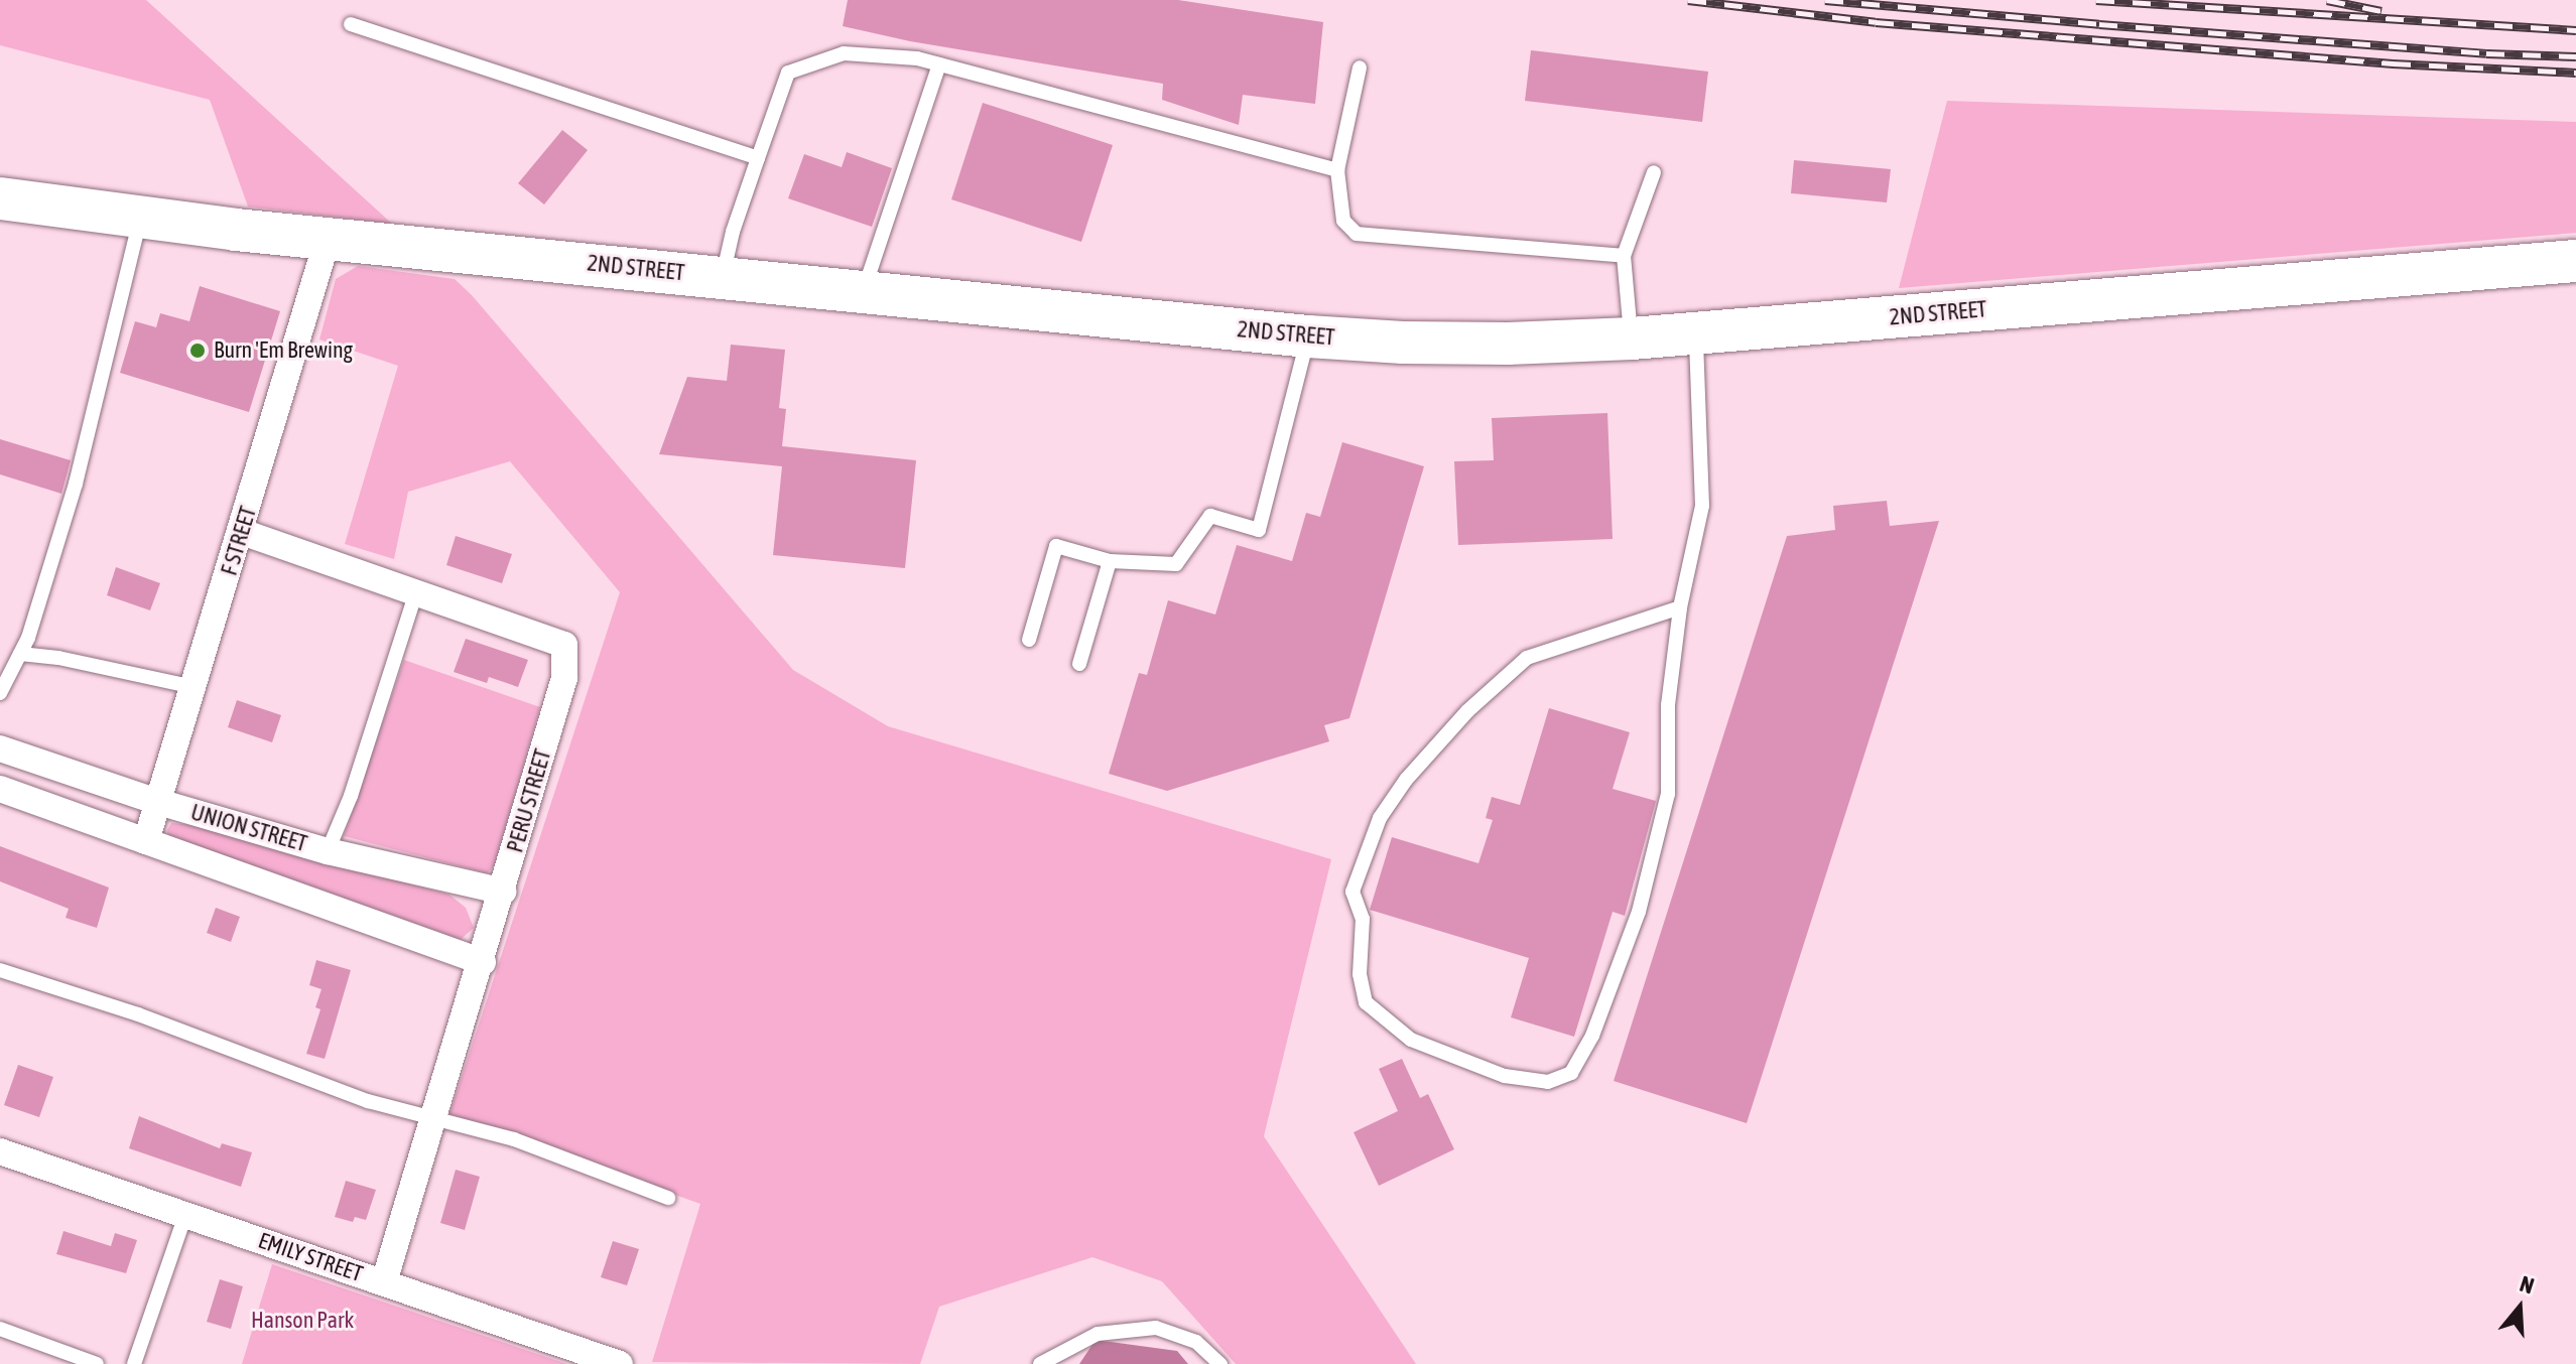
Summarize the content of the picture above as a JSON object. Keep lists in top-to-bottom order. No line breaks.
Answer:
{"streets":{"main road":["2ND STREET"],"street":["F STREET","PERU STREET","UNION STREET","EMILY STREET"]},"crossings":[["2ND STREET","F STREET"],["F STREET","PERU STREET"],["F STREET","UNION STREET"],["PERU STREET","UNION STREET"],["PERU STREET","EMILY STREET"]],"parks":["Hanson Park"],"places":["Burn 'Em Brewing"],"north":"top"}
